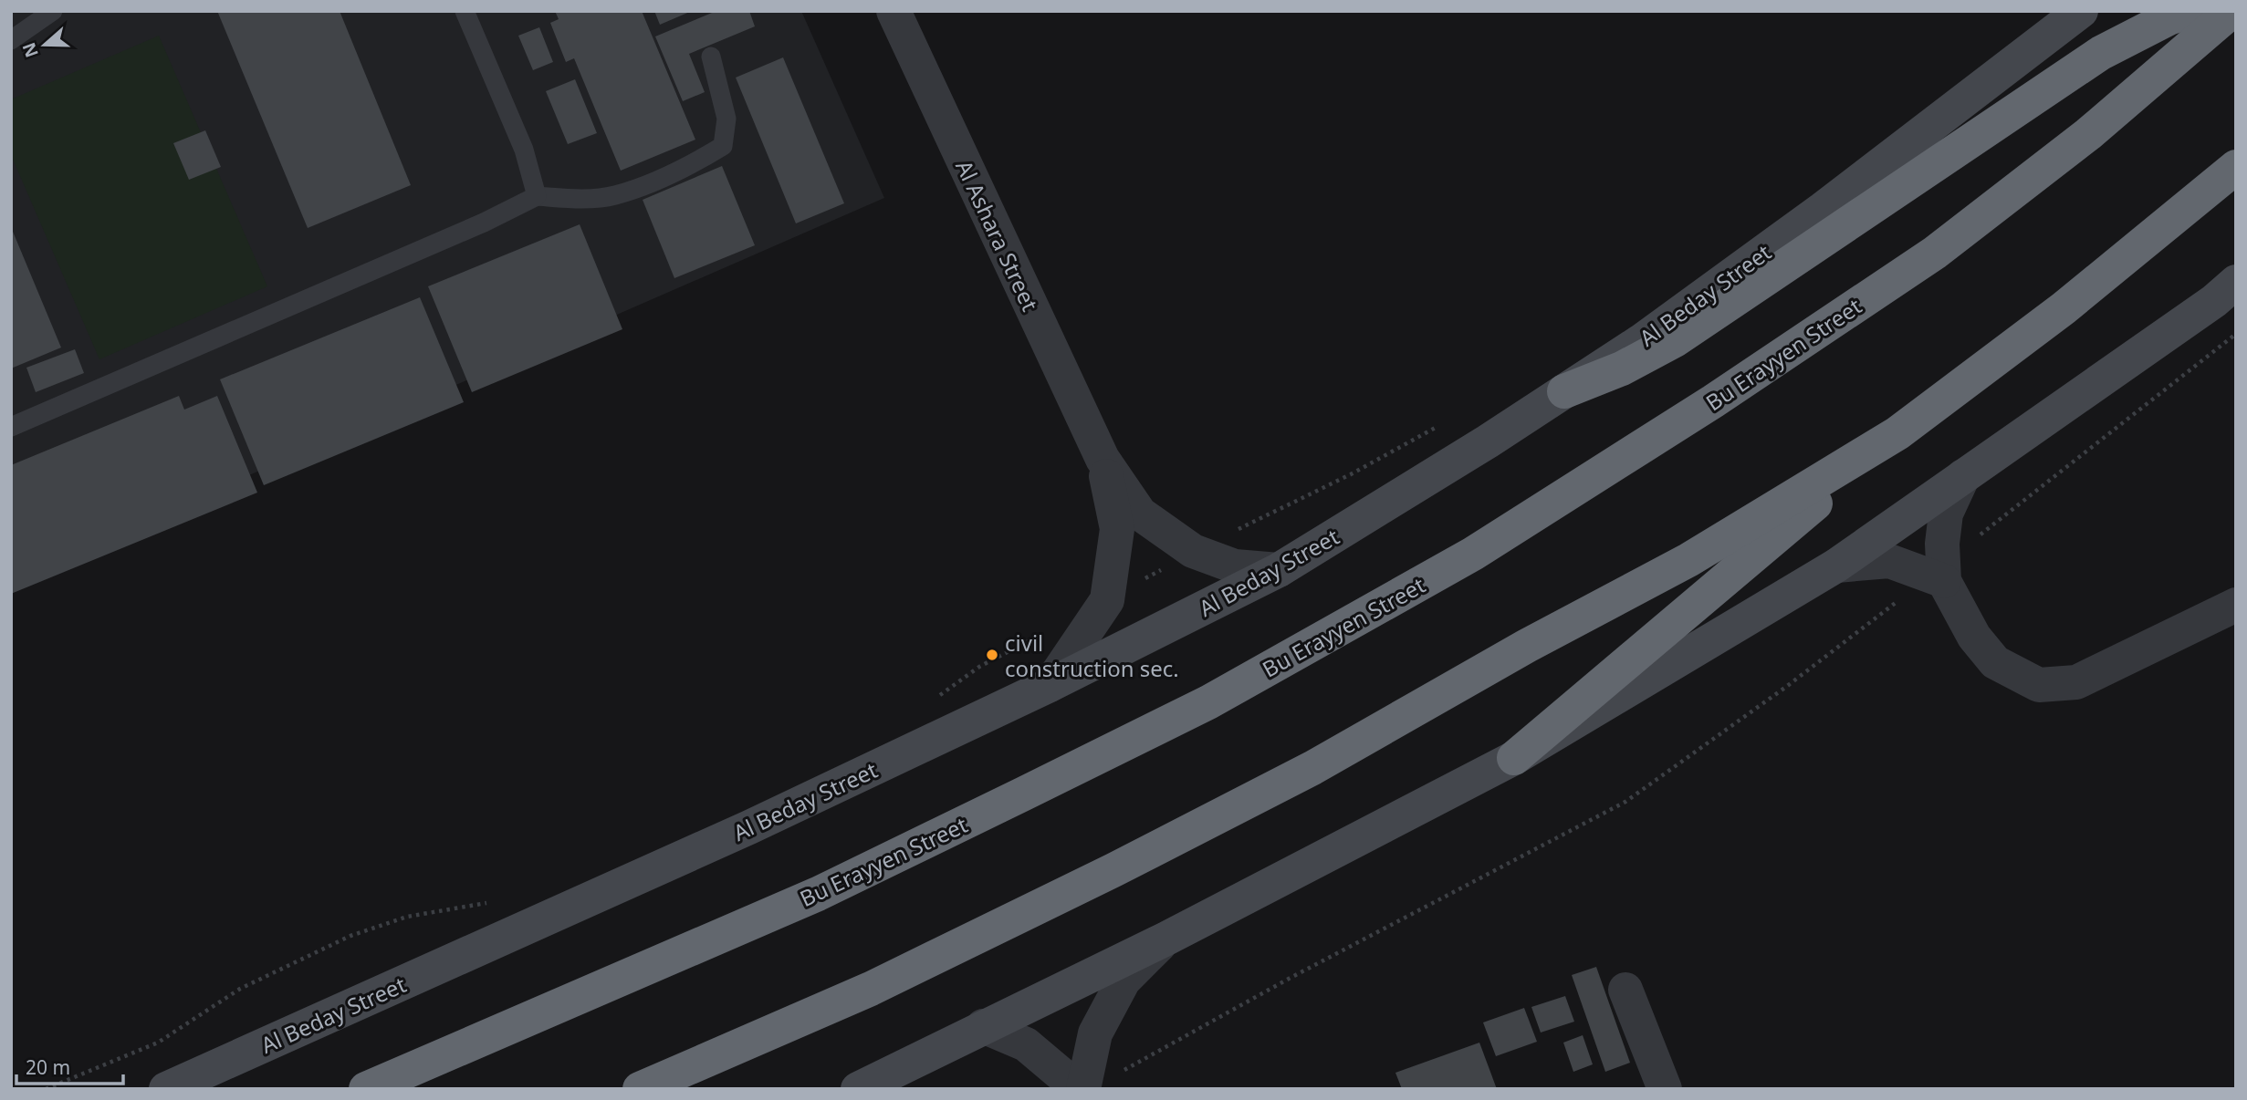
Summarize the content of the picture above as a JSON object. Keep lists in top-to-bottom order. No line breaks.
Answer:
{"streets":{"highway":["Bu Erayyen Street"],"main road":["Al Beday Street"],"street":["Al Ashara Street"]},"crossings":[["Al Ashara Street","Al Beday Street"]],"places":["civil construction sec."],"scale_bar":"20 m","north":"left"}
